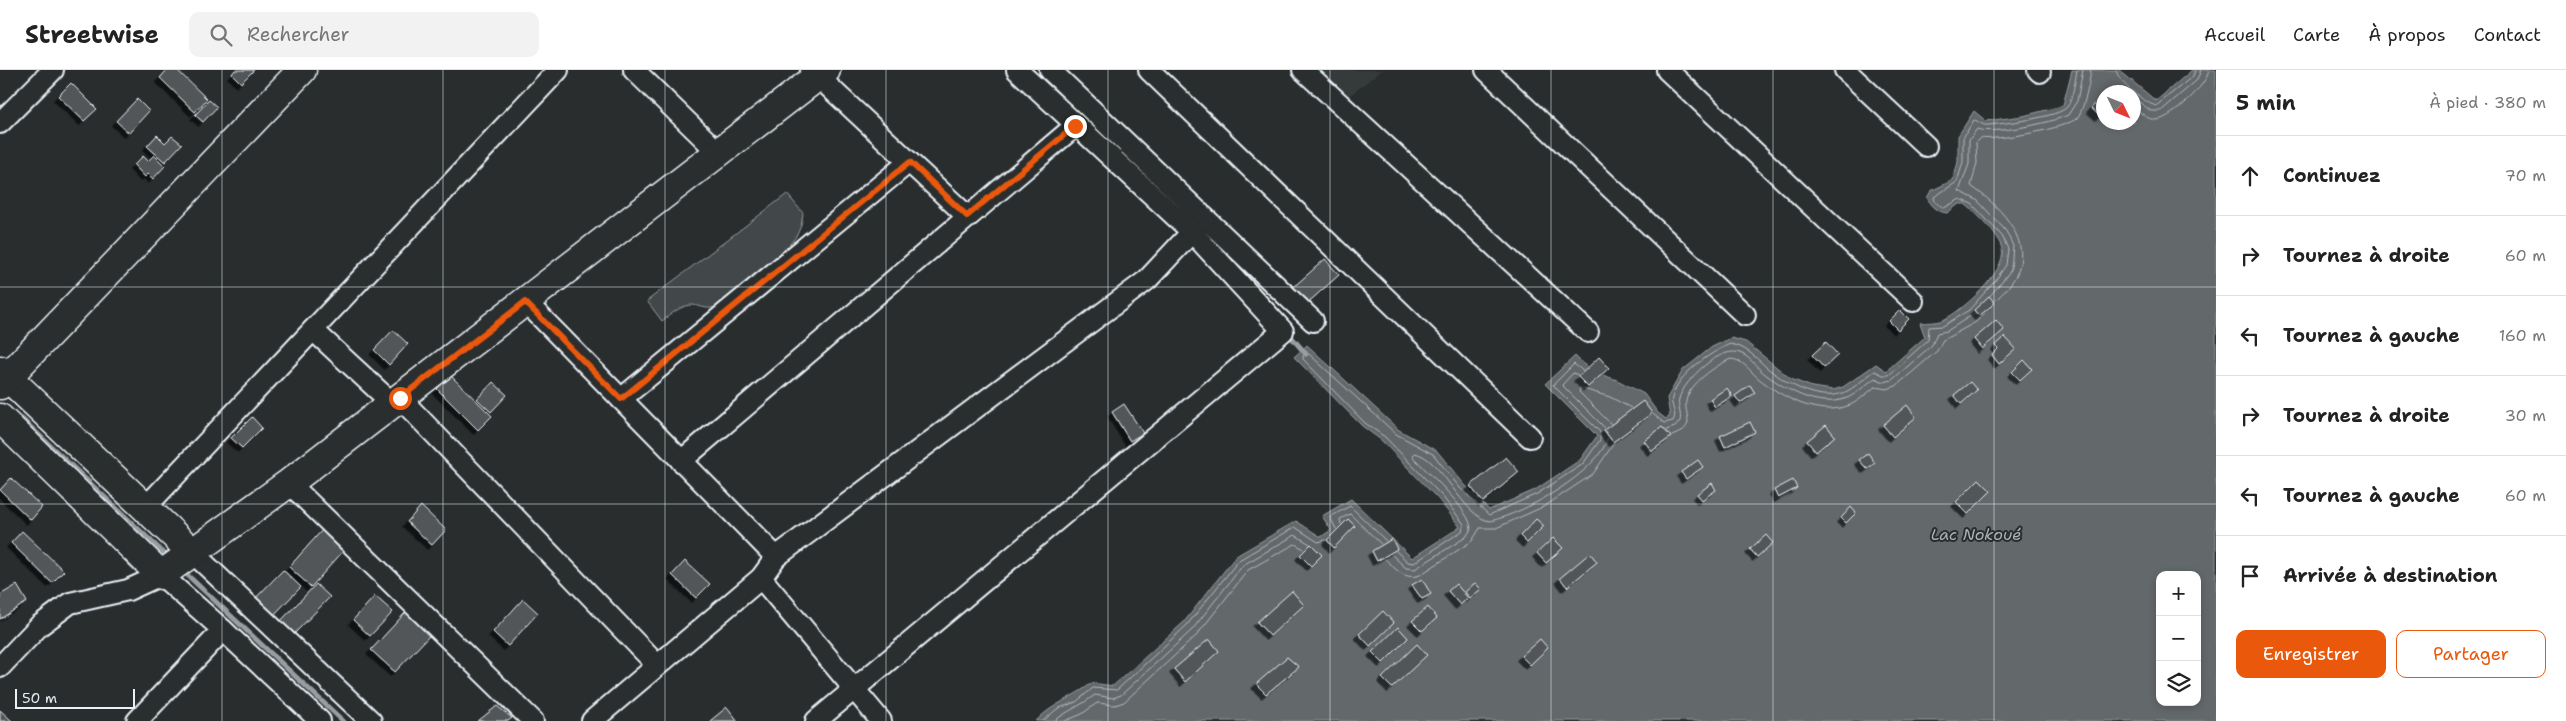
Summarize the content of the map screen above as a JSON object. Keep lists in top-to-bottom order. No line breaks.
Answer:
{"water":["Lac Nokoué"],"scale_bar":"50 m","north":"bottom right","page":{"header":"Streetwise","search":"Rechercher","nav":["Accueil","Carte","À propos","Contact"],"heading":["5 min","À pied · 380 m"],"list":[["Continuez","70 m"],["Tournez à droite","60 m"],["Tournez à gauche","160 m"],["Tournez à droite","30 m"],["Tournez à gauche","60 m"],"Arrivée à destination"],"map_buttons":["+","−"],"buttons":["Enregistrer","Partager"],"scale":"50 m"}}
